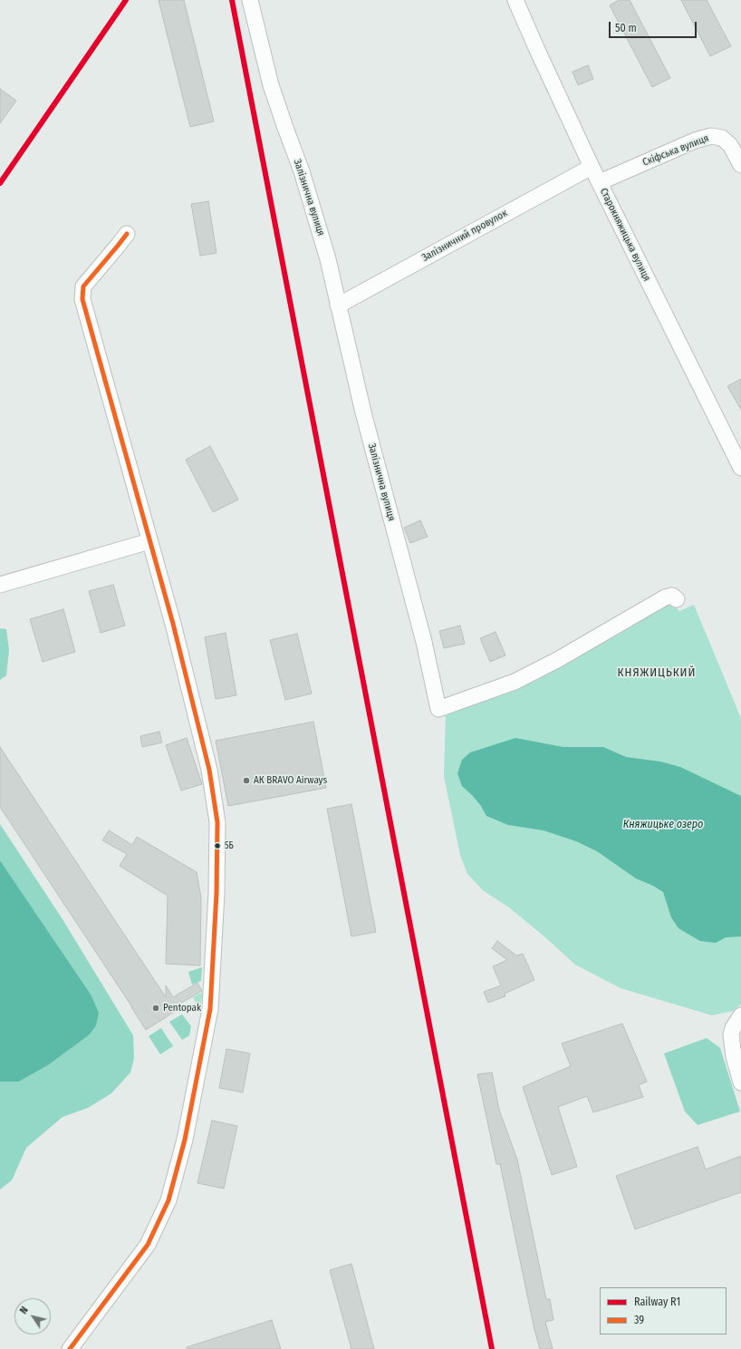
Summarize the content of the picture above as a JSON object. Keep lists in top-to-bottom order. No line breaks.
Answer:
{"streets":{"street":["Скіфська вулиця","Залізнична вулиця","Старокняжицька вулиця","Залізничний провулок"]},"crossings":[["Скіфська вулиця","Старокняжицька вулиця"],["Залізнична вулиця","Залізничний провулок"],["Старокняжицька вулиця","Залізничний провулок"]],"districts":["КНЯЖИЦЬКИЙ"],"water":["Княжицьке озеро"],"places":["АК BRAVO Airways","5Б","Pentopak"],"lines":["rail line R1","transit line 39"],"legend":["Railway R1","39"],"scale_bar":"50 m","north":"top left"}
